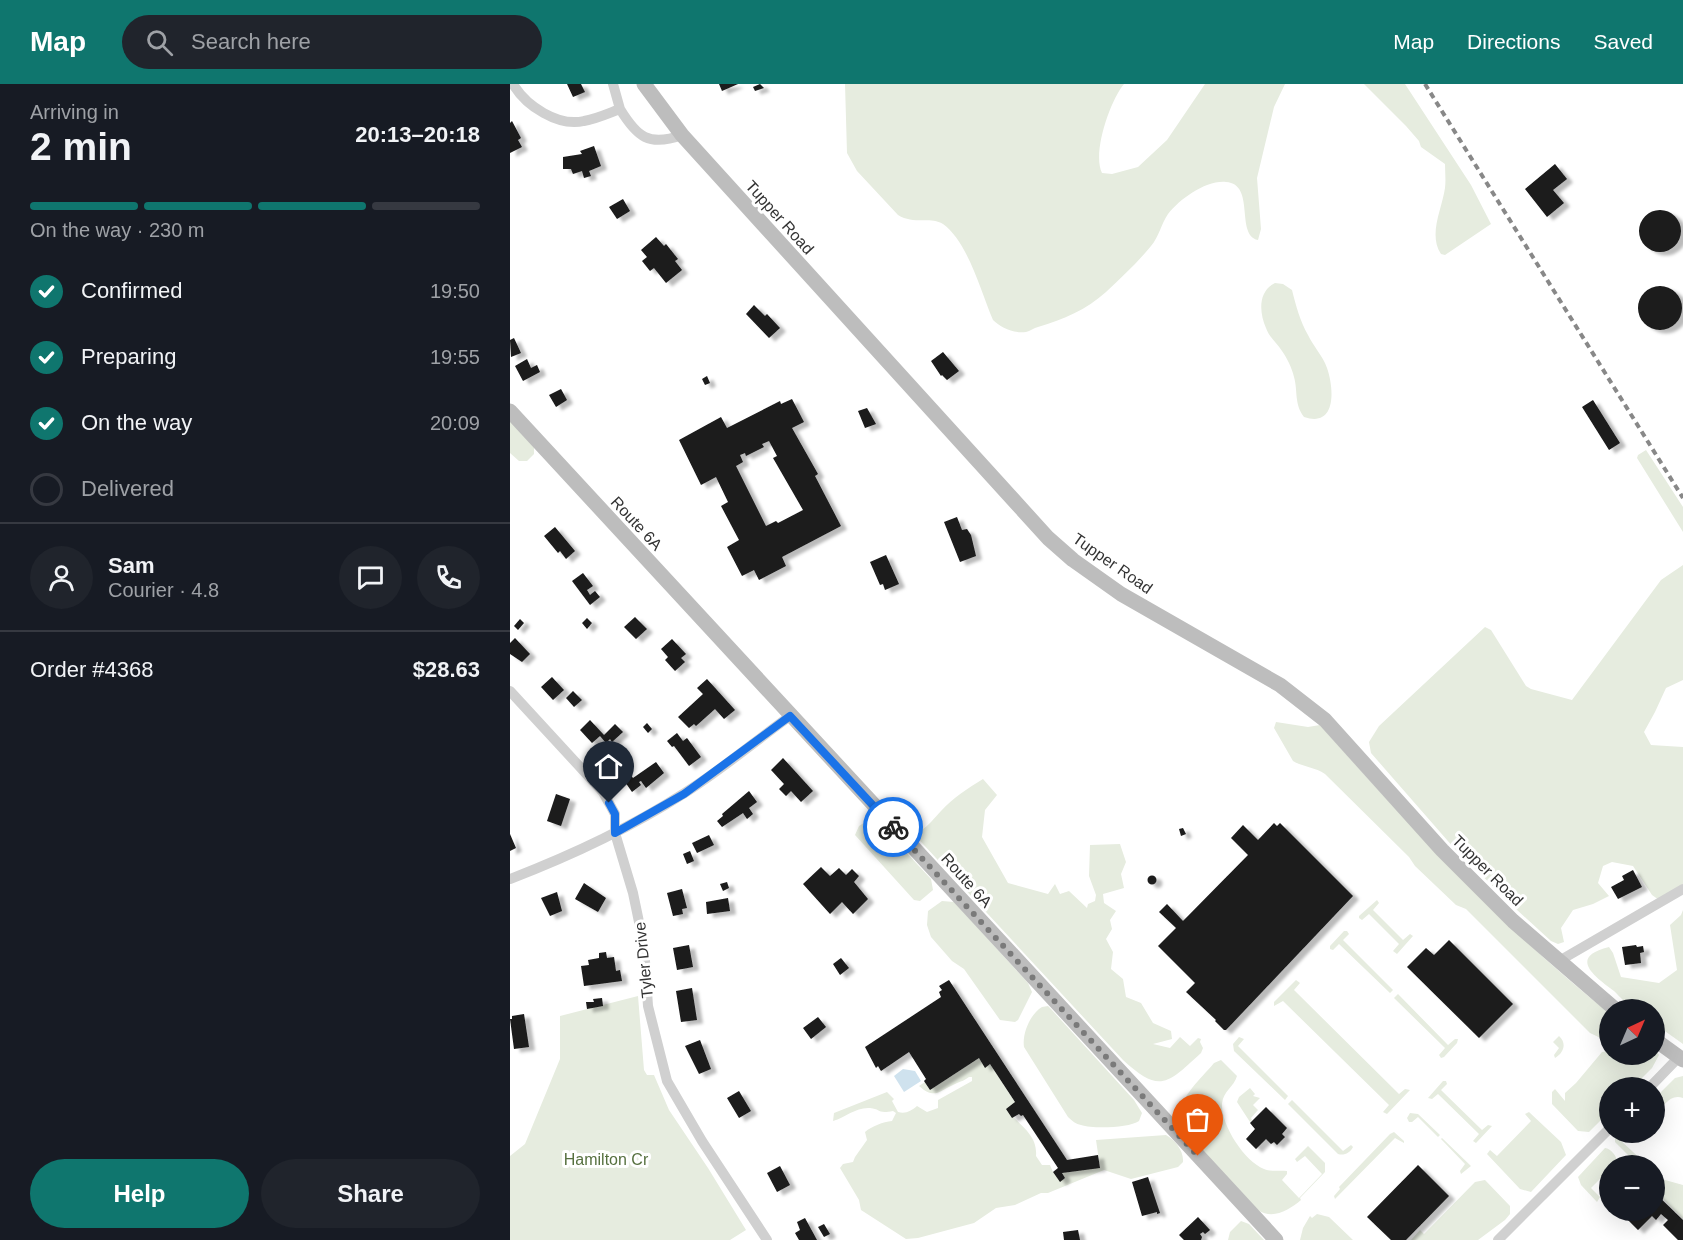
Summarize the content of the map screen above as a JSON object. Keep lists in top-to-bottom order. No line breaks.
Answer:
{"streets":{"main road":["Tupper Road","Route 6A"],"street":["Tyler Drive"]},"parks":["Hamilton Cr"],"north":"top right","page":{"header":"Map","search":"Search here","nav":["Map","Directions","Saved"],"heading":["2 min","Arriving in","20:13–20:18"],"panel":["Sam","Courier · 4.8","Order #4368","$28.63"],"bar":"On the way · 230 m","list":[["Confirmed","19:50"],["Preparing","19:55"],["On the way","20:09"],"Delivered"],"map_buttons":["+","−"],"buttons":["Help","Share"]}}
